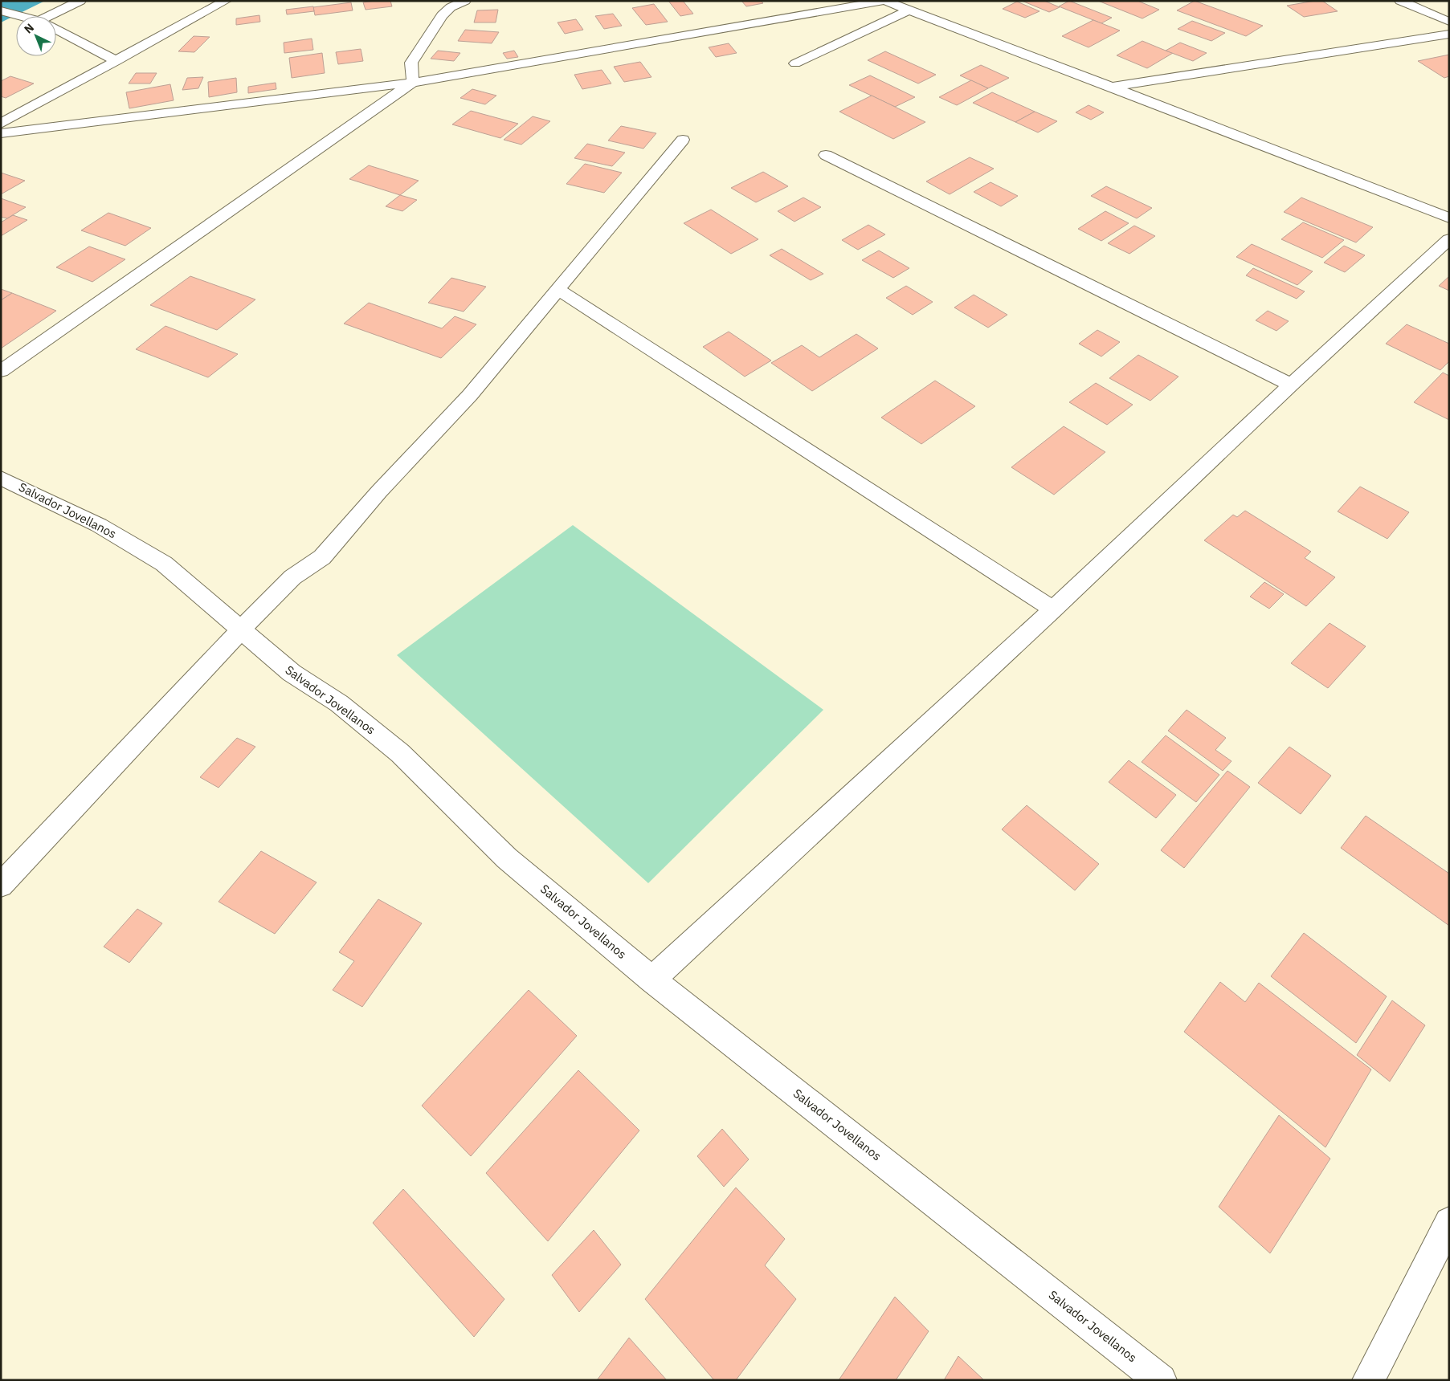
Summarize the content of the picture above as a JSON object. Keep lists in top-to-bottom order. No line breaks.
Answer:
{"streets":{"street":["Salvador Jovellanos"]},"north":"top left"}
